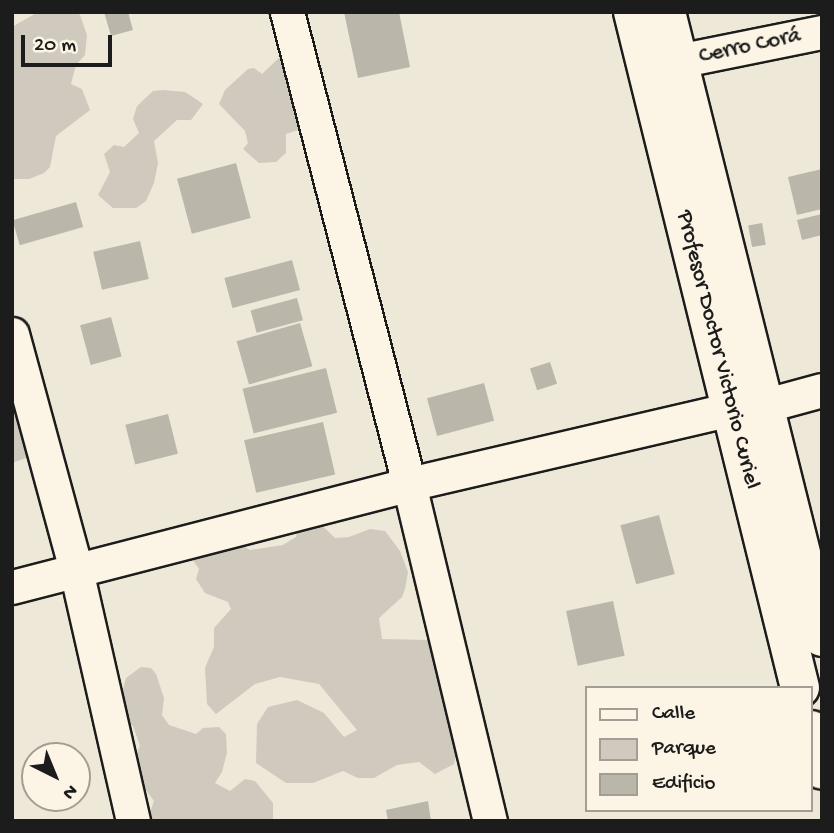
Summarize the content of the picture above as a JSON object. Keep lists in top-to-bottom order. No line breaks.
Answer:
{"streets":{"main road":["Profesor Doctor Victorio Curiel"],"street":["Cerro Corá"]},"crossings":[["Cerro Corá","Profesor Doctor Victorio Curiel"]],"legend":["Calle","Parque","Edificio"],"scale_bar":"20 m","north":"bottom right"}
